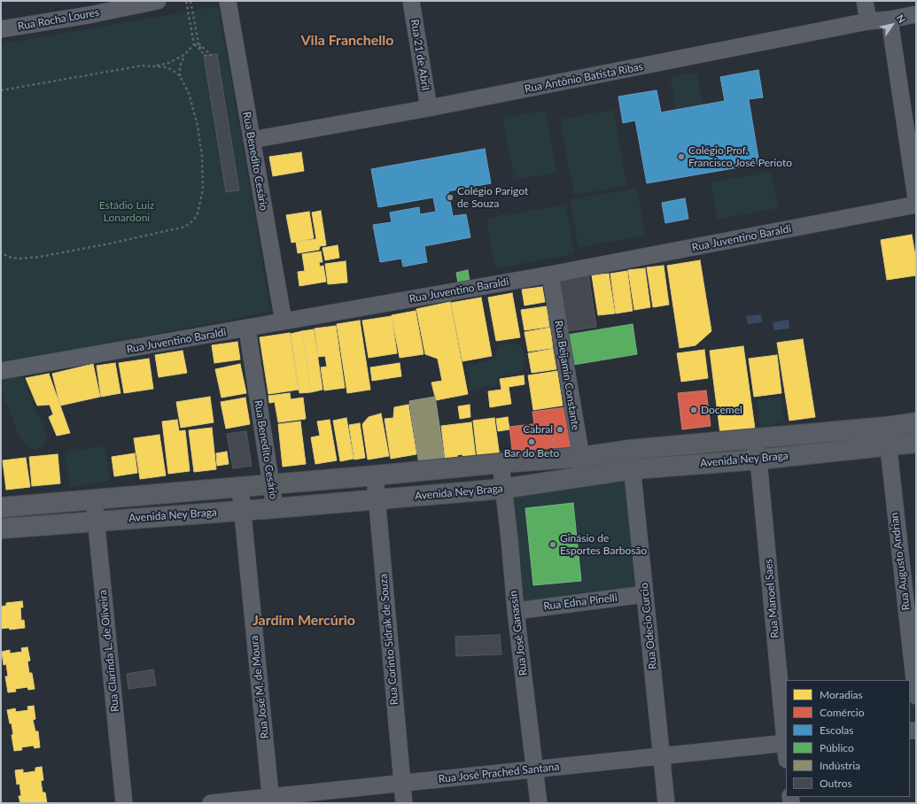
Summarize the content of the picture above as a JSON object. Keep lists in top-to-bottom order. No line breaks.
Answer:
{"streets":{"street":["Rua Rocha Loures","Rua 21 de Abril","Rua Antônio Batista Ribas","Rua Benedito Cesário","Rua Juventino Baraldi","Rua Beijamin Constante","Avenida Ney Braga","Rua Augusto Andrian","Rua Manoel Saes","Rua Edna Pinelli","Rua Odecio Curcio","Rua José Ganassin","Rua Corinto Sidrak de Souza","Rua Clarinda L. de Oliveira","Rua José M. de Moura","Rua José Prached Santana"]},"crossings":[["Rua 21 de Abril","Rua Antônio Batista Ribas"],["Rua Antônio Batista Ribas","Rua Benedito Cesário"],["Rua Benedito Cesário","Rua Juventino Baraldi"],["Rua Benedito Cesário","Avenida Ney Braga"],["Rua Juventino Baraldi","Rua Beijamin Constante"],["Rua Beijamin Constante","Avenida Ney Braga"],["Avenida Ney Braga","Rua Augusto Andrian"],["Avenida Ney Braga","Rua Manoel Saes"],["Avenida Ney Braga","Rua Odecio Curcio"],["Avenida Ney Braga","Rua José Ganassin"],["Avenida Ney Braga","Rua Corinto Sidrak de Souza"],["Avenida Ney Braga","Rua Clarinda L. de Oliveira"],["Avenida Ney Braga","Rua José M. de Moura"],["Rua Manoel Saes","Rua José Prached Santana"],["Rua Edna Pinelli","Rua Odecio Curcio"],["Rua Edna Pinelli","Rua José Ganassin"],["Rua Odecio Curcio","Rua José Prached Santana"],["Rua José Ganassin","Rua José Prached Santana"],["Rua Corinto Sidrak de Souza","Rua José Prached Santana"],["Rua José M. de Moura","Rua José Prached Santana"]],"districts":["Vila Franchello","Jardim Mercúrio"],"parks":["Estádio Luiz Lonardoni"],"places":["Colégio Prof. Francisco José Perioto","Colégio Parigot de Souza","Docemel","Cabral","Bar do Beto","Ginásio de Esportes Barbosão"],"legend":["Moradias","Comércio","Escolas","Público","Indústria","Outros"],"north":"top right"}
